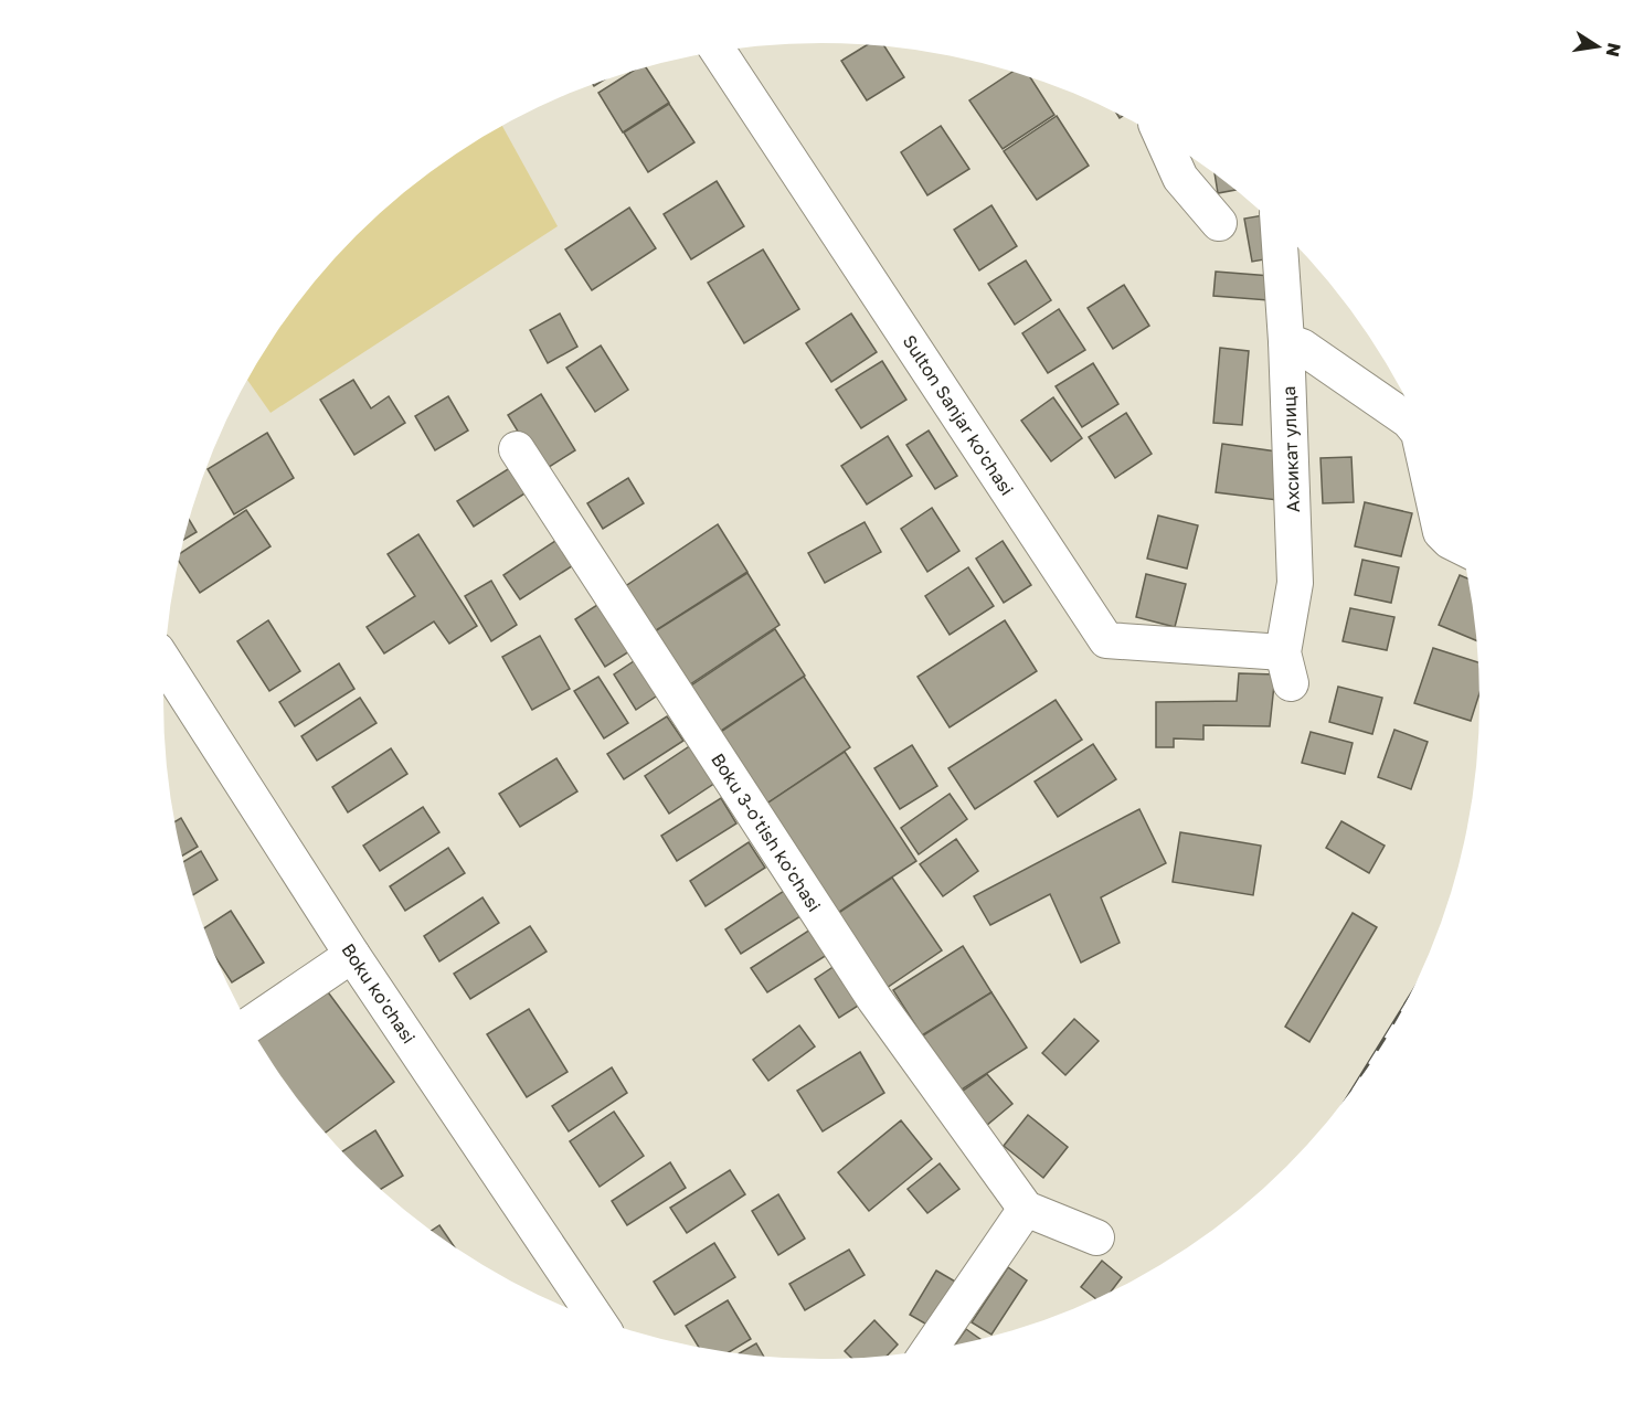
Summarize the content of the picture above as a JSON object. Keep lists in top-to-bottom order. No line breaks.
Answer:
{"streets":{"street":["Sulton Sanjar ko'chasi","Ахсикат улица","Boku 3-o'tish ko'chasi","Boku ko'chasi"]},"crossings":[["Sulton Sanjar ko'chasi","Ахсикат улица"]],"north":"right"}
